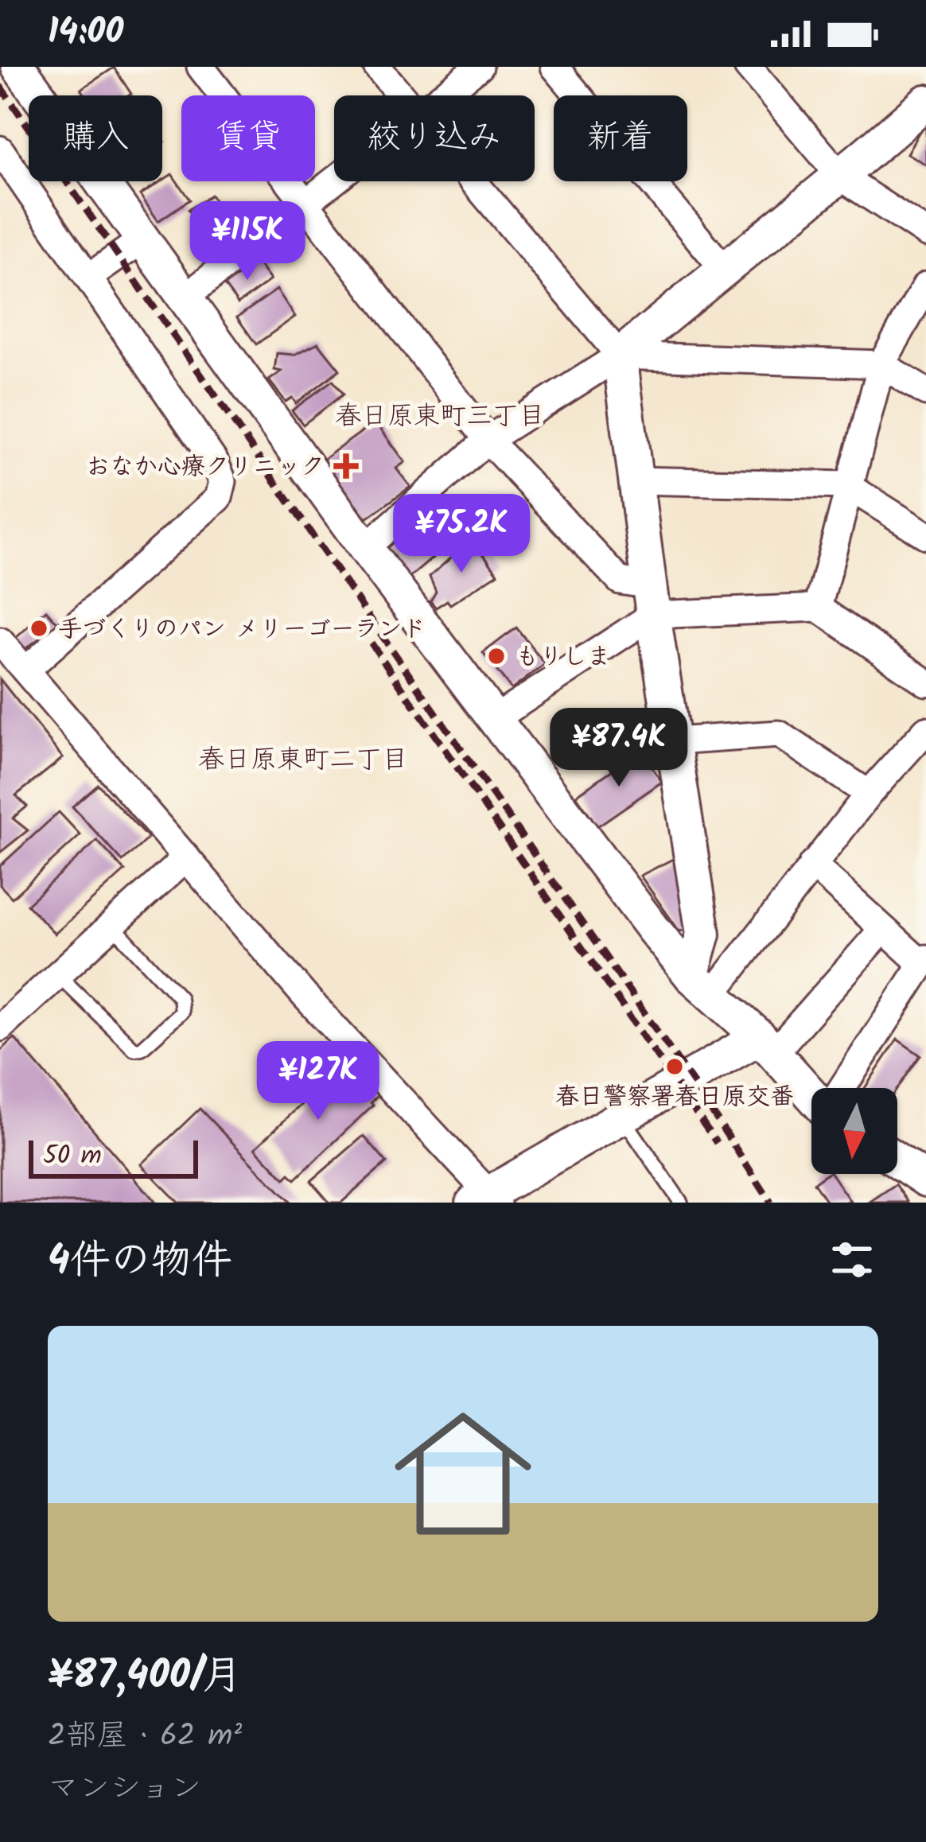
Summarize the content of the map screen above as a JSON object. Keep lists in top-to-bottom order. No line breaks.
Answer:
{"districts":["春日原東町三丁目","春日原東町二丁目"],"places":{"health":["おなか心療クリニック"],"other":["手づくりのパン メリーゴーランド","もりしま","春日警察署春日原交番"]},"scale_bar":"50 m","north":"bottom","page":{"status":"14:00","chip":["購入","賃貸","絞り込み","新着"],"price":["¥115K","¥75.2K","¥87.4K","¥127K"],"scale":"50 m","heading":"4件の物件","list":[{"name":"¥87,400/月","note":"2部屋 · 62 m² · マンション"}]}}
